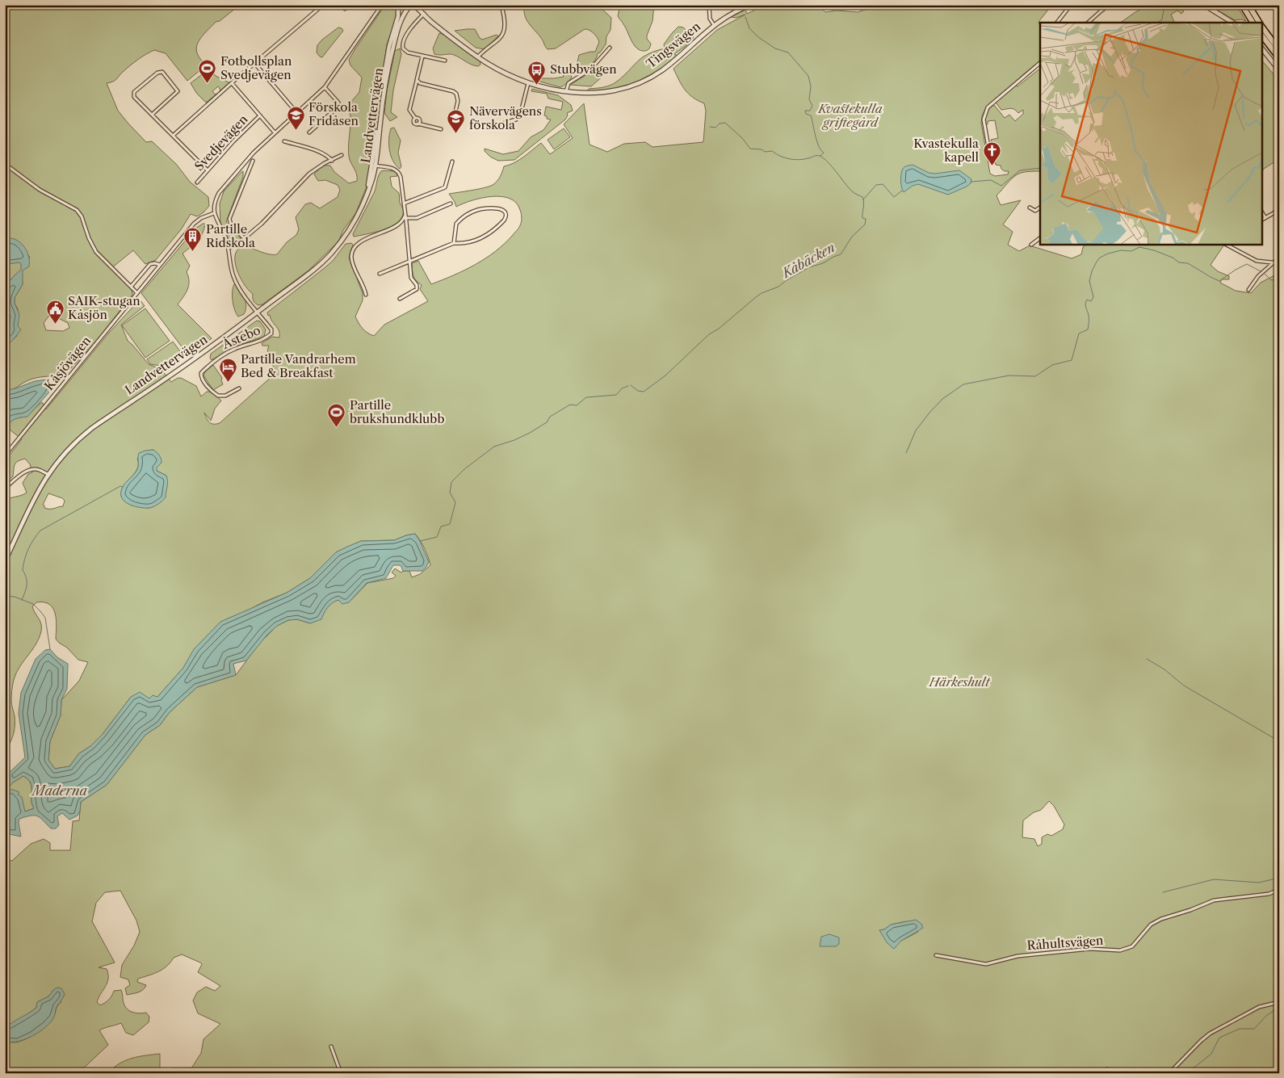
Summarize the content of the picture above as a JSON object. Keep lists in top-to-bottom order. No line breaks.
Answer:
{"streets":{"street":["Tingsvägen","Landvettervägen","Svedjevägen","Åstebo","Kåsjövägen","Råhultsvägen"]},"crossings":[["Tingsvägen","Landvettervägen"],["Landvettervägen","Åstebo"]],"water":["Kåbäcken","Maderna"],"parks":["Kvastekulla griftegård","Härkeshult"],"places":{"sports":["Fotbollsplan Svedjevägen","Partille brukshundklubb"],"bus stop":["Stubbvägen"],"school or university":["Förskola Fridåsen","Nävervägens förskola"],"church":["Kvastekulla kapell"],"building":["Partille Ridskola"],"public building":["SAIK-stugan Kåsjön"],"hotel":["Partille Vandrarhem Bed & Breakfast"]}}
